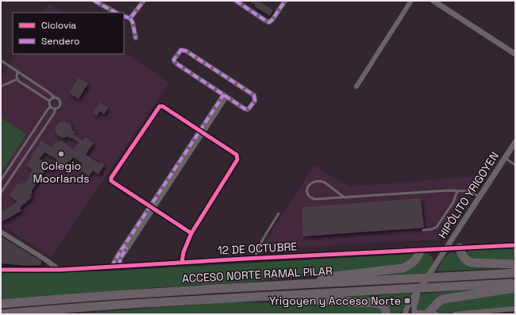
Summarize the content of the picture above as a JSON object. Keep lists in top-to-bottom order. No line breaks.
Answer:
{"streets":{"highway":["ACCESO NORTE RAMAL PILAR"],"street":["HIPÓLITO YRIGOYEN","12 DE OCTUBRE"]},"crossings":[["HIPÓLITO YRIGOYEN","12 DE OCTUBRE"]],"places":{"other":["Colegio Moorlands"],"transit":["Yrigoyen y Acceso Norte"]},"legend":["Ciclovía","Sendero"]}
